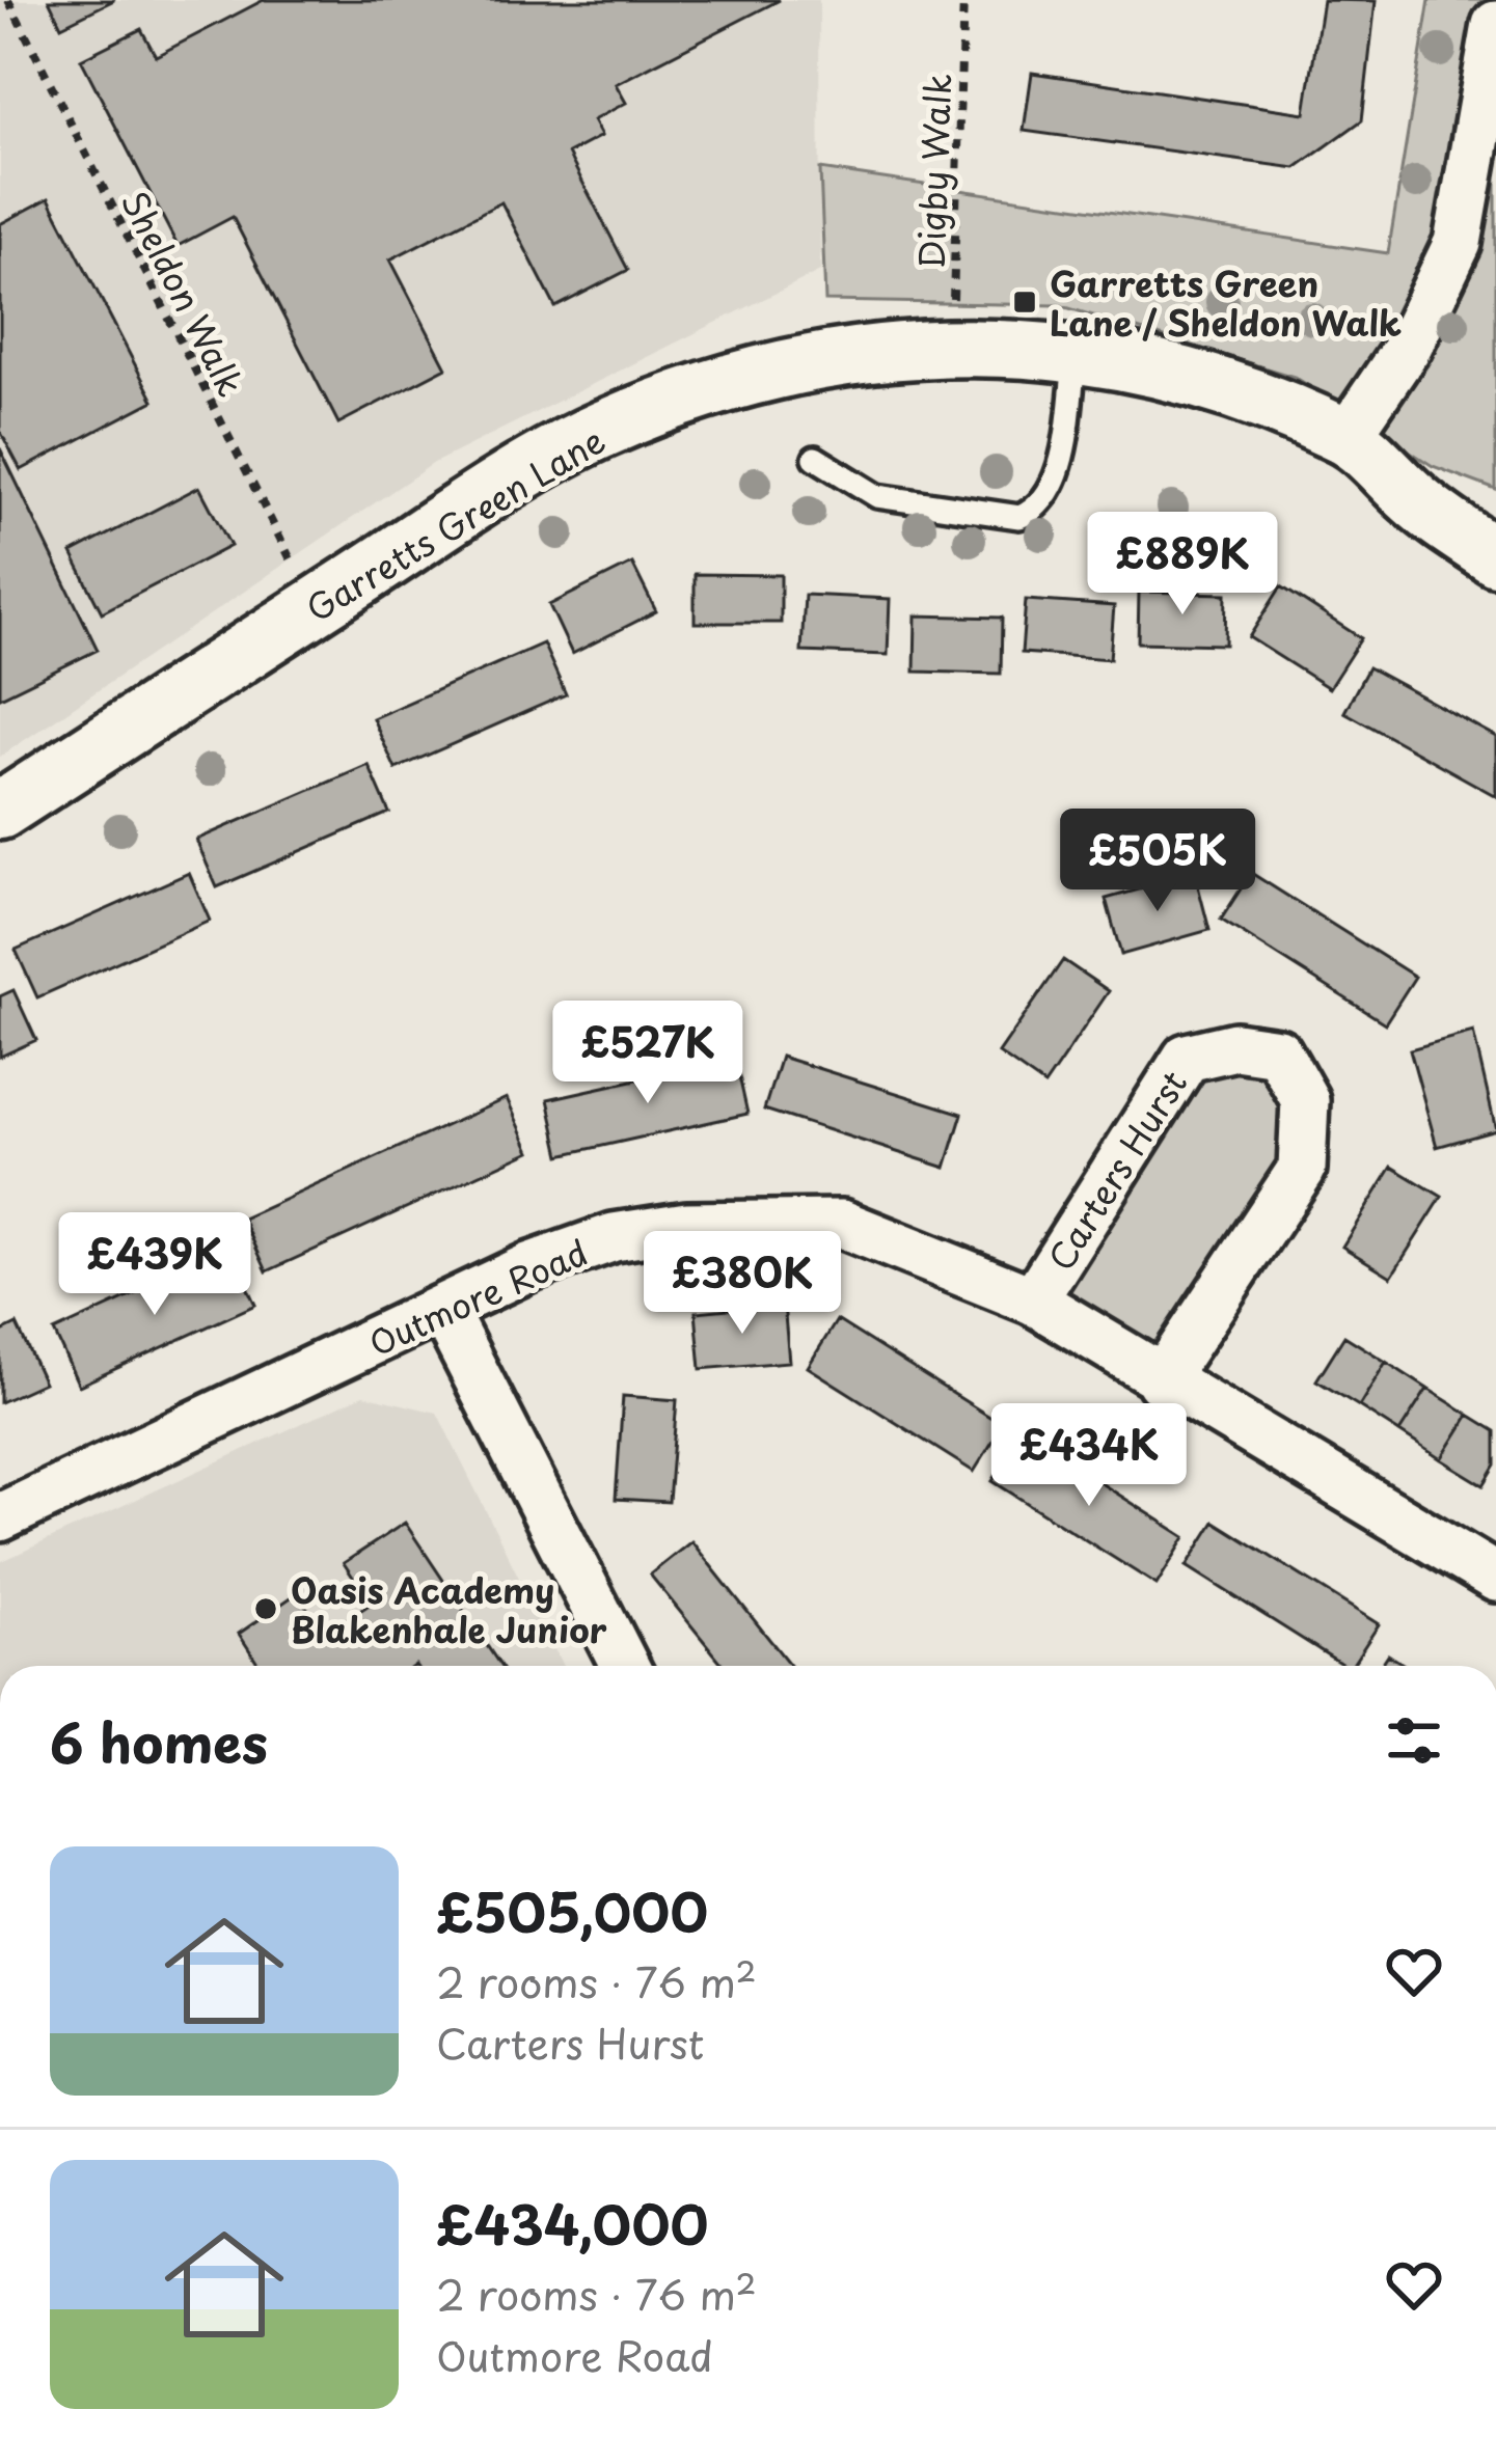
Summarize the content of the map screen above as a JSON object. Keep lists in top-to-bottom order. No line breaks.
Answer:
{"streets":{"street":["Garretts Green Lane","Carters Hurst","Outmore Road"],"path":["Digby Walk","Sheldon Walk"]},"crossings":[["Digby Walk","Garretts Green Lane"],["Sheldon Walk","Garretts Green Lane"],["Carters Hurst","Outmore Road"]],"places":{"transit":["Garretts Green Lane / Sheldon Walk"],"other":["Oasis Academy Blakenhale Junior"]},"page":{"price":["£889K","£505K","£527K","£439K","£380K","£434K"],"heading":"6 homes","list":[{"name":"£505,000","note":"2 rooms · 76 m² · Carters Hurst"},{"name":"£434,000","note":"2 rooms · 76 m² · Outmore Road"}]}}
